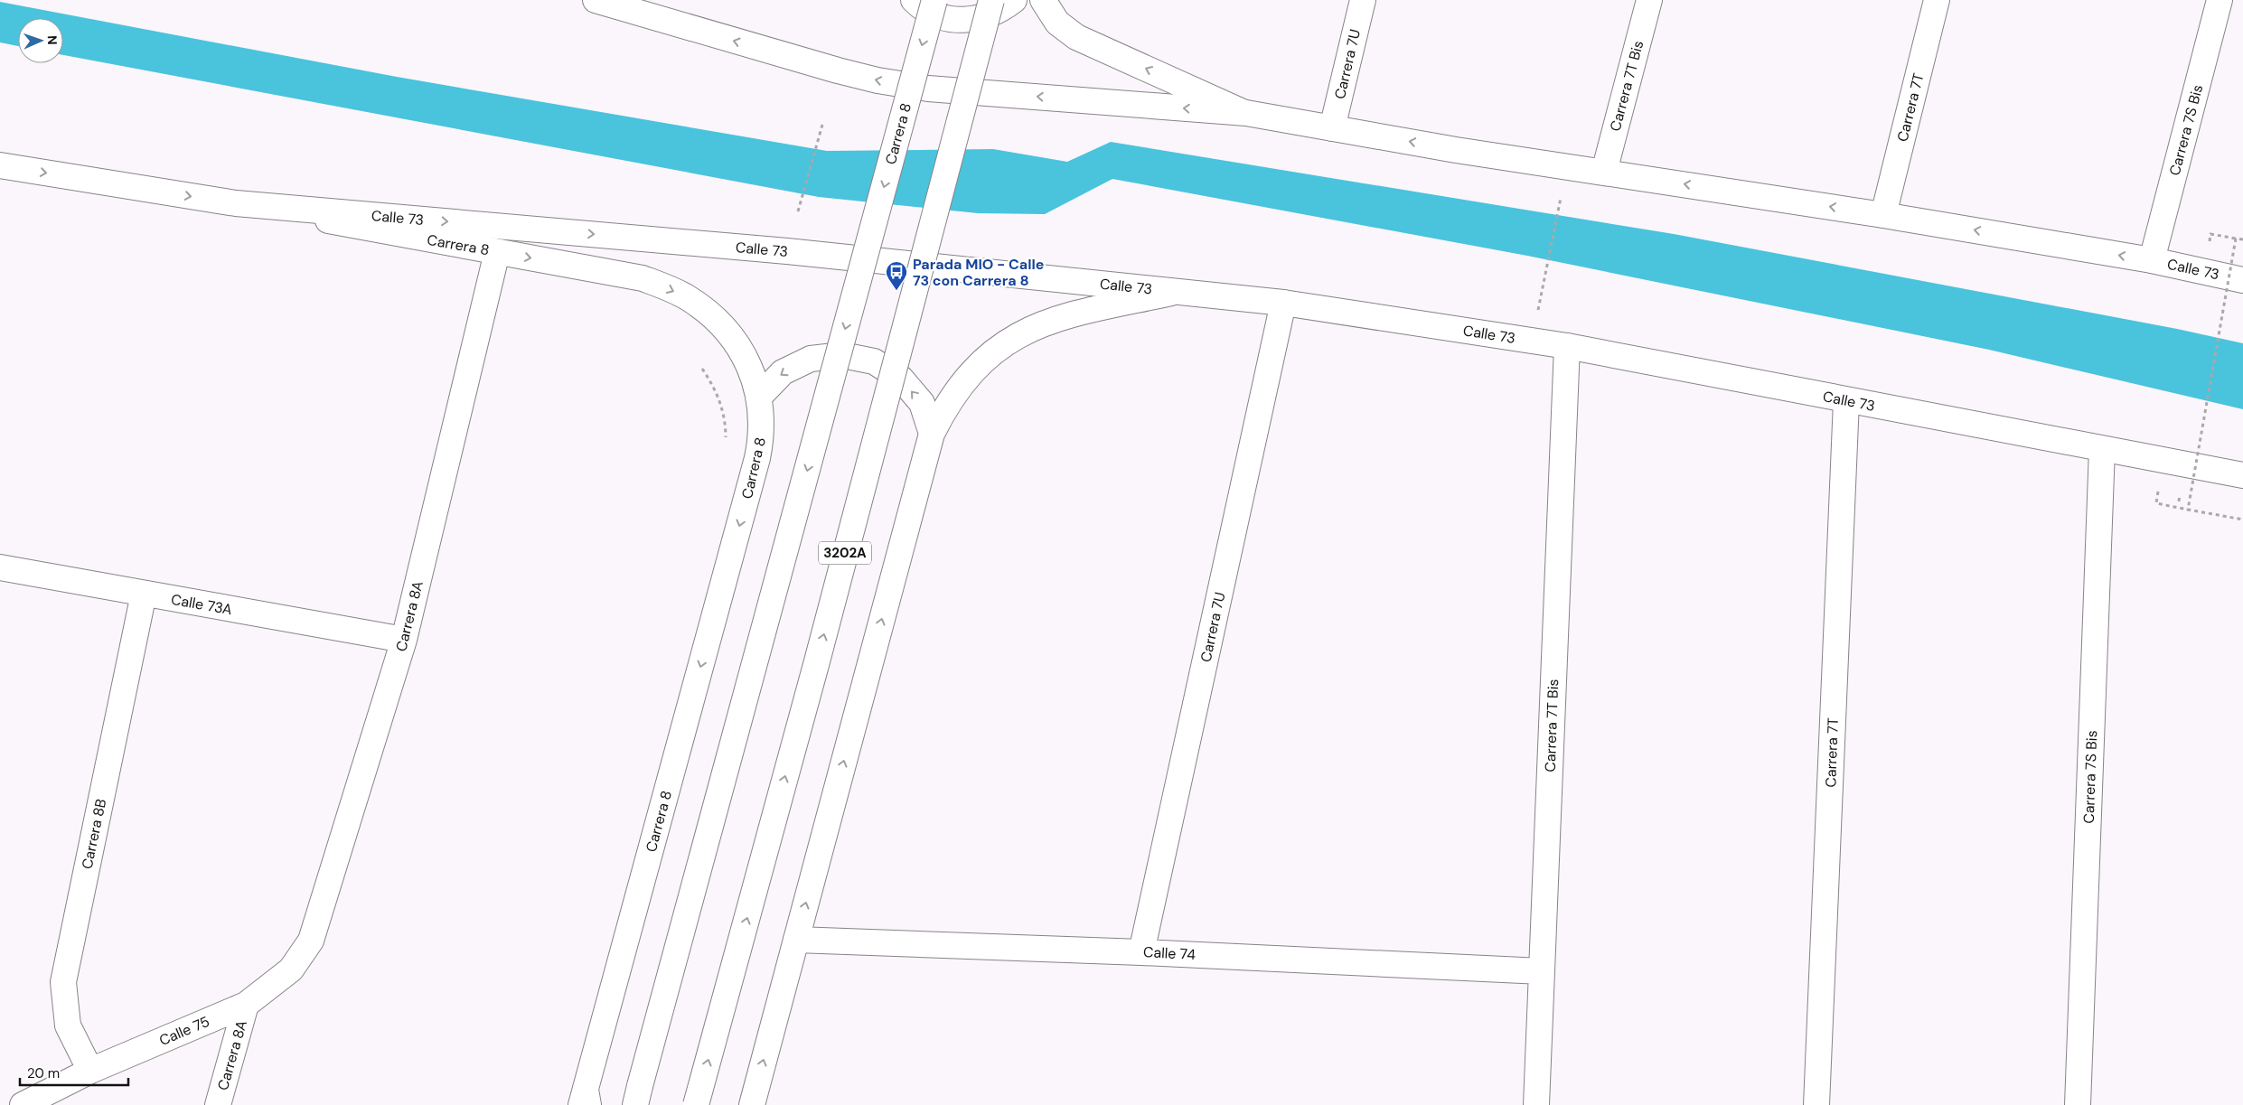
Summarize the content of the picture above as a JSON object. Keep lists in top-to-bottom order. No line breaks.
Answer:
{"streets":{"street":["Carrera 7U","Carrera 7T Bis","Carrera 7T","Carrera 7S Bis","Carrera 8","Calle 73","3202A","Calle 73A","Carrera 8A","Carrera 8B","Calle 74","Calle 75"]},"crossings":[["Carrera 7U","Calle 73"],["Carrera 7U","Calle 74"],["Carrera 7T Bis","Calle 73"],["Carrera 7T Bis","Calle 74"],["Carrera 7T","Calle 73"],["Carrera 7S Bis","Calle 73"],["Carrera 8","Calle 73"],["Carrera 8","Carrera 8A"],["Calle 73A","Carrera 8A"],["Calle 73A","Carrera 8B"],["Carrera 8A","Calle 75"],["Carrera 8B","Calle 75"]],"places":{"bus stop":["Parada MIO - Calle 73 con Carrera 8"]},"scale_bar":"20 m","north":"right"}
